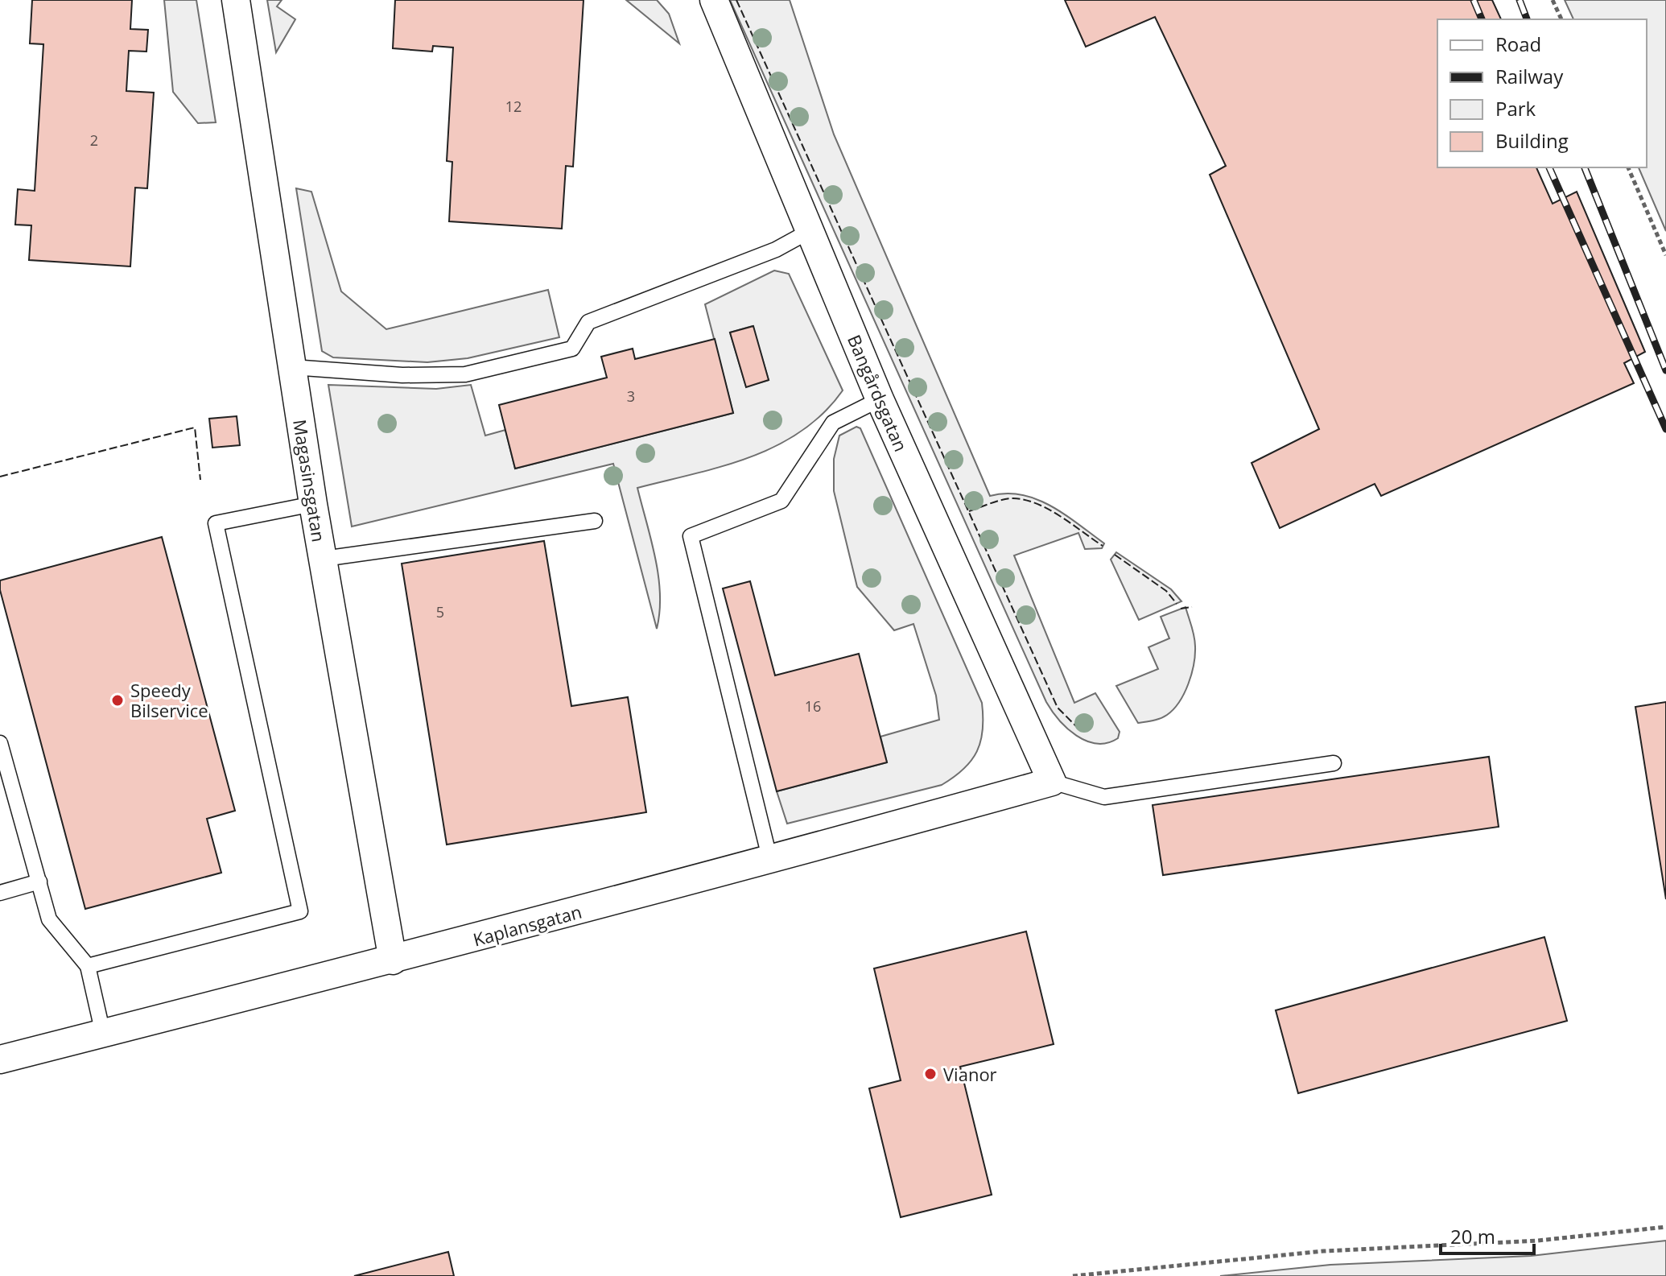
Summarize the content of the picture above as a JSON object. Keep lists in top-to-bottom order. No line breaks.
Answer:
{"streets":{"street":["Bangårdsgatan","Magasinsgatan","Kaplansgatan"]},"crossings":[["Bangårdsgatan","Kaplansgatan"],["Magasinsgatan","Kaplansgatan"]],"places":["Speedy Bilservice","Vianor"],"house_numbers":["12","2","3","5","16"],"legend":["Road","Railway","Park","Building"],"scale_bar":"20 m"}
